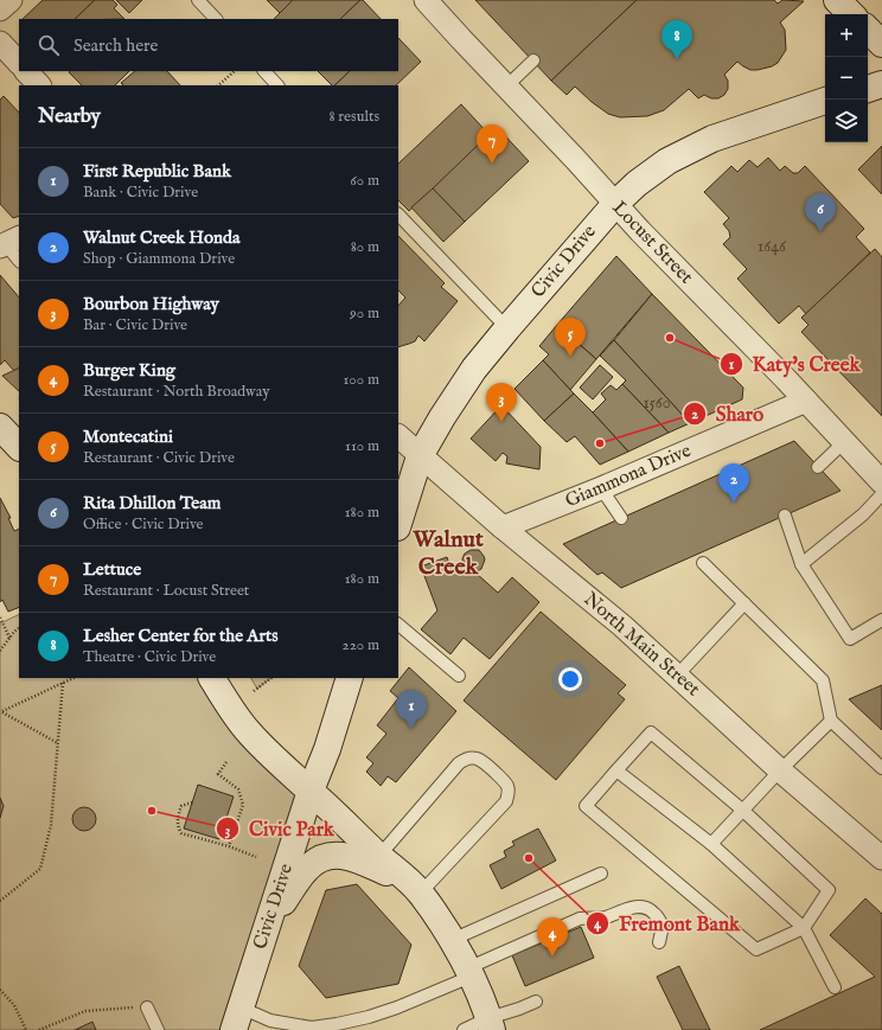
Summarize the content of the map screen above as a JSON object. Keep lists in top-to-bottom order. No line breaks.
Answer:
{"streets":{"street":["Locust Street","Civic Drive","Giammona Drive","North Main Street"]},"crossings":[["Locust Street","Civic Drive"],["Locust Street","Giammona Drive"],["Civic Drive","North Main Street"],["Giammona Drive","North Main Street"]],"districts":["Walnut Creek"],"places":["Katy's Creek","Sharo","Civic Park","Fremont Bank"],"house_numbers":["1646","1560"],"page":{"map_buttons":["+","−"],"search":"Search here","pins":["8","7","6","5","3","2","1","4"],"heading":["Nearby","8 results"],"list":[{"mark":"1","name":"First Republic Bank","note":"Bank · Civic Drive","value":"60 m"},{"mark":"2","name":"Walnut Creek Honda","note":"Shop · Giammona Drive","value":"80 m"},{"mark":"3","name":"Bourbon Highway","note":"Bar · Civic Drive","value":"90 m"},{"mark":"4","name":"Burger King","note":"Restaurant · North Broadway","value":"100 m"},{"mark":"5","name":"Montecatini","note":"Restaurant · Civic Drive","value":"110 m"},{"mark":"6","name":"Rita Dhillon Team","note":"Office · Civic Drive","value":"180 m"},{"mark":"7","name":"Lettuce","note":"Restaurant · Locust Street","value":"180 m"},{"mark":"8","name":"Lesher Center for the Arts","note":"Theatre · Civic Drive","value":"220 m"}]}}
